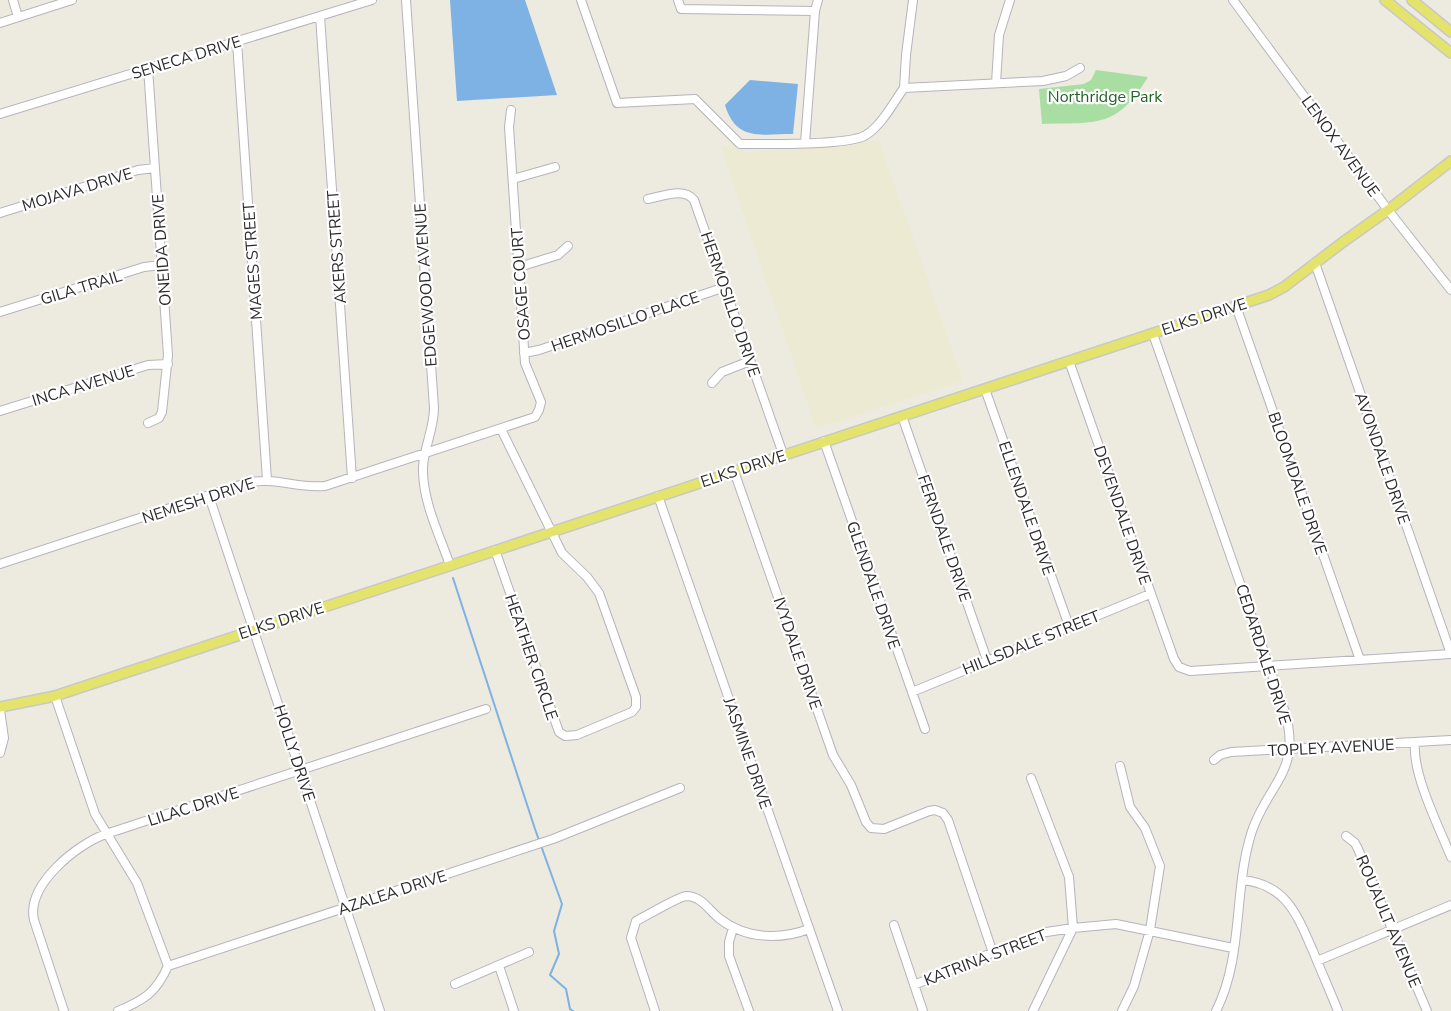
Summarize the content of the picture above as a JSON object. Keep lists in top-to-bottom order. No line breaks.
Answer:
{"streets":{"main road":["ELKS DRIVE"],"street":["SENECA DRIVE","LENOX AVENUE","MOJAVA DRIVE","AKERS STREET","ONEIDA DRIVE","MAGES STREET","OSAGE COURT","EDGEWOOD AVENUE","GILA TRAIL","HERMOSILLO DRIVE","HERMOSILLO PLACE","INCA AVENUE","AVONDALE DRIVE","BLOOMDALE DRIVE","NEMESH DRIVE","ELLENDALE DRIVE","DEVENDALE DRIVE","FERNDALE DRIVE","GLENDALE DRIVE","HILLSDALE STREET","IVYDALE DRIVE","CEDARDALE DRIVE","HEATHER CIRCLE","TOPLEY AVENUE","HOLLY DRIVE","JASMINE DRIVE","LILAC DRIVE","AZALEA DRIVE","ROUAULT AVENUE","KATRINA STREET"]},"crossings":[["SENECA DRIVE","AKERS STREET"],["SENECA DRIVE","ONEIDA DRIVE"],["SENECA DRIVE","MAGES STREET"],["LENOX AVENUE","ELKS DRIVE"],["MOJAVA DRIVE","ONEIDA DRIVE"],["AKERS STREET","NEMESH DRIVE"],["ONEIDA DRIVE","GILA TRAIL"],["ONEIDA DRIVE","INCA AVENUE"],["MAGES STREET","NEMESH DRIVE"],["OSAGE COURT","HERMOSILLO PLACE"],["OSAGE COURT","NEMESH DRIVE"],["EDGEWOOD AVENUE","ELKS DRIVE"],["EDGEWOOD AVENUE","NEMESH DRIVE"],["HERMOSILLO DRIVE","ELKS DRIVE"],["HERMOSILLO DRIVE","HERMOSILLO PLACE"],["ELKS DRIVE","AVONDALE DRIVE"],["ELKS DRIVE","BLOOMDALE DRIVE"],["ELKS DRIVE","ELLENDALE DRIVE"],["ELKS DRIVE","DEVENDALE DRIVE"],["ELKS DRIVE","FERNDALE DRIVE"],["ELKS DRIVE","GLENDALE DRIVE"],["ELKS DRIVE","IVYDALE DRIVE"],["ELKS DRIVE","CEDARDALE DRIVE"],["ELKS DRIVE","HEATHER CIRCLE"],["ELKS DRIVE","HOLLY DRIVE"],["ELKS DRIVE","JASMINE DRIVE"],["NEMESH DRIVE","HOLLY DRIVE"],["ELLENDALE DRIVE","HILLSDALE STREET"],["DEVENDALE DRIVE","HILLSDALE STREET"],["DEVENDALE DRIVE","CEDARDALE DRIVE"],["FERNDALE DRIVE","HILLSDALE STREET"],["GLENDALE DRIVE","HILLSDALE STREET"],["IVYDALE DRIVE","KATRINA STREET"],["CEDARDALE DRIVE","TOPLEY AVENUE"],["CEDARDALE DRIVE","KATRINA STREET"],["HOLLY DRIVE","LILAC DRIVE"],["HOLLY DRIVE","AZALEA DRIVE"]],"parks":["Northridge Park"]}
